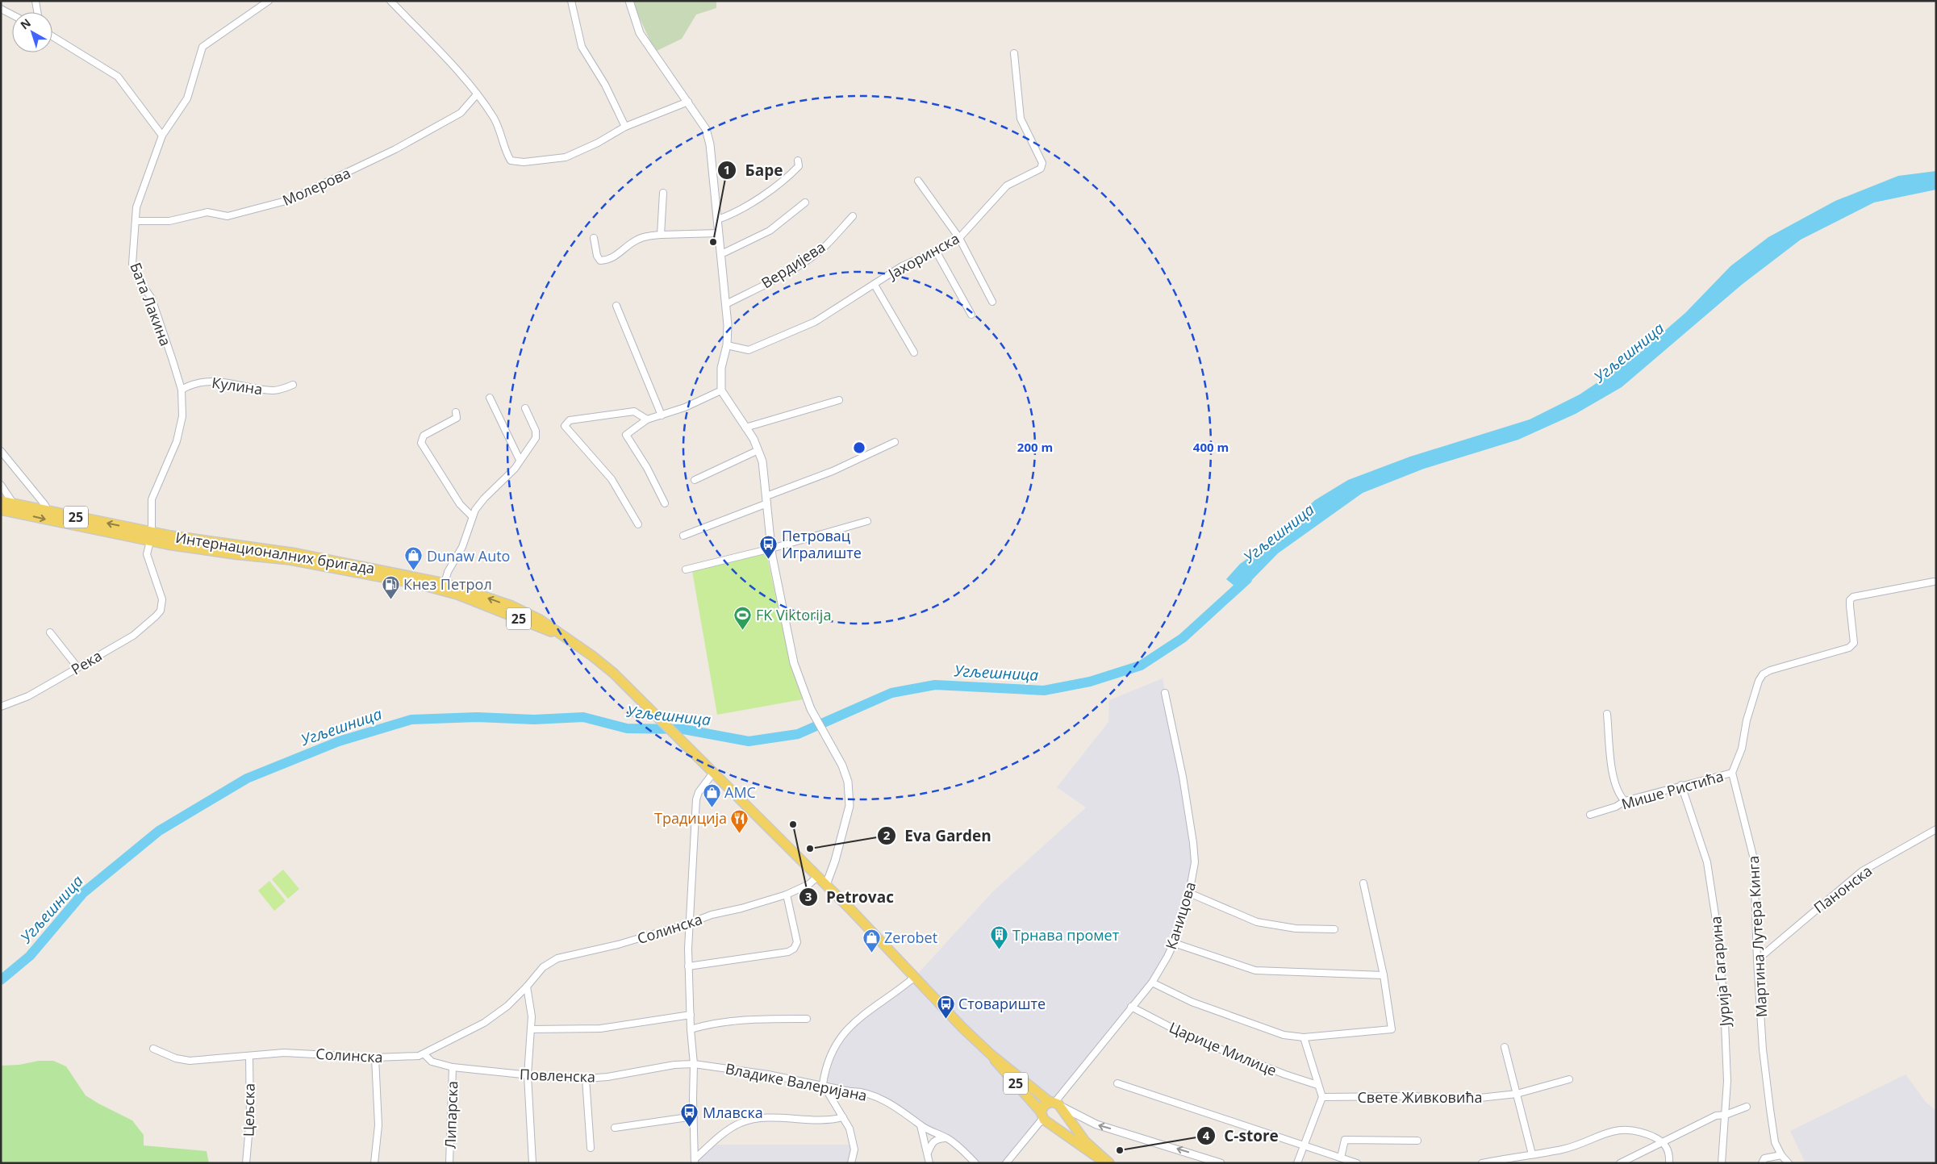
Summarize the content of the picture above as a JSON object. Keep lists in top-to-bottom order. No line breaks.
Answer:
{"streets":{"main road":["25","Интернационалних бригада"],"street":["Молерова","Јахоринска","Вердијева","Бата Лакина","Кулина","Река","Мише Ристића","Панонска","Каницова","Солинска","Мартина Лутера Кинга","Јурија Гагарина","Царице Милице","Повленска","Владике Валеријана","Свете Живковића","Цељска","Липарска"]},"crossings":[["Молерова","Бата Лакина"],["Бата Лакина","Кулина"],["Бата Лакина","Интернационалних бригада"],["Бата Лакина","Река"],["25","Интернационалних бригада"],["25","Каницова"],["Интернационалних бригада","Каницова"],["Интернационалних бригада","Солинска"],["Мише Ристића","Мартина Лутера Кинга"],["Мише Ристића","Јурија Гагарина"],["Панонска","Мартина Лутера Кинга"],["Каницова","Царице Милице"],["Солинска","Повленска"],["Солинска","Цељска"],["Повленска","Владике Валеријана"],["Повленска","Липарска"]],"water":["Угљешница"],"places":{"other":["Баре","Petrovac","Eva Garden","C-store"],"bus stop":["Петровац Игралиште","Стовариште","Млавска"],"shop":["Dunaw Auto","AMC","Zerobet"],"fuel station":["Кнез Петрол"],"sports":["FK Viktorija"],"restaurant":["Традиција"],"building":["Трнава промет"]},"north":"top left","rings":["200 m","400 m"]}
